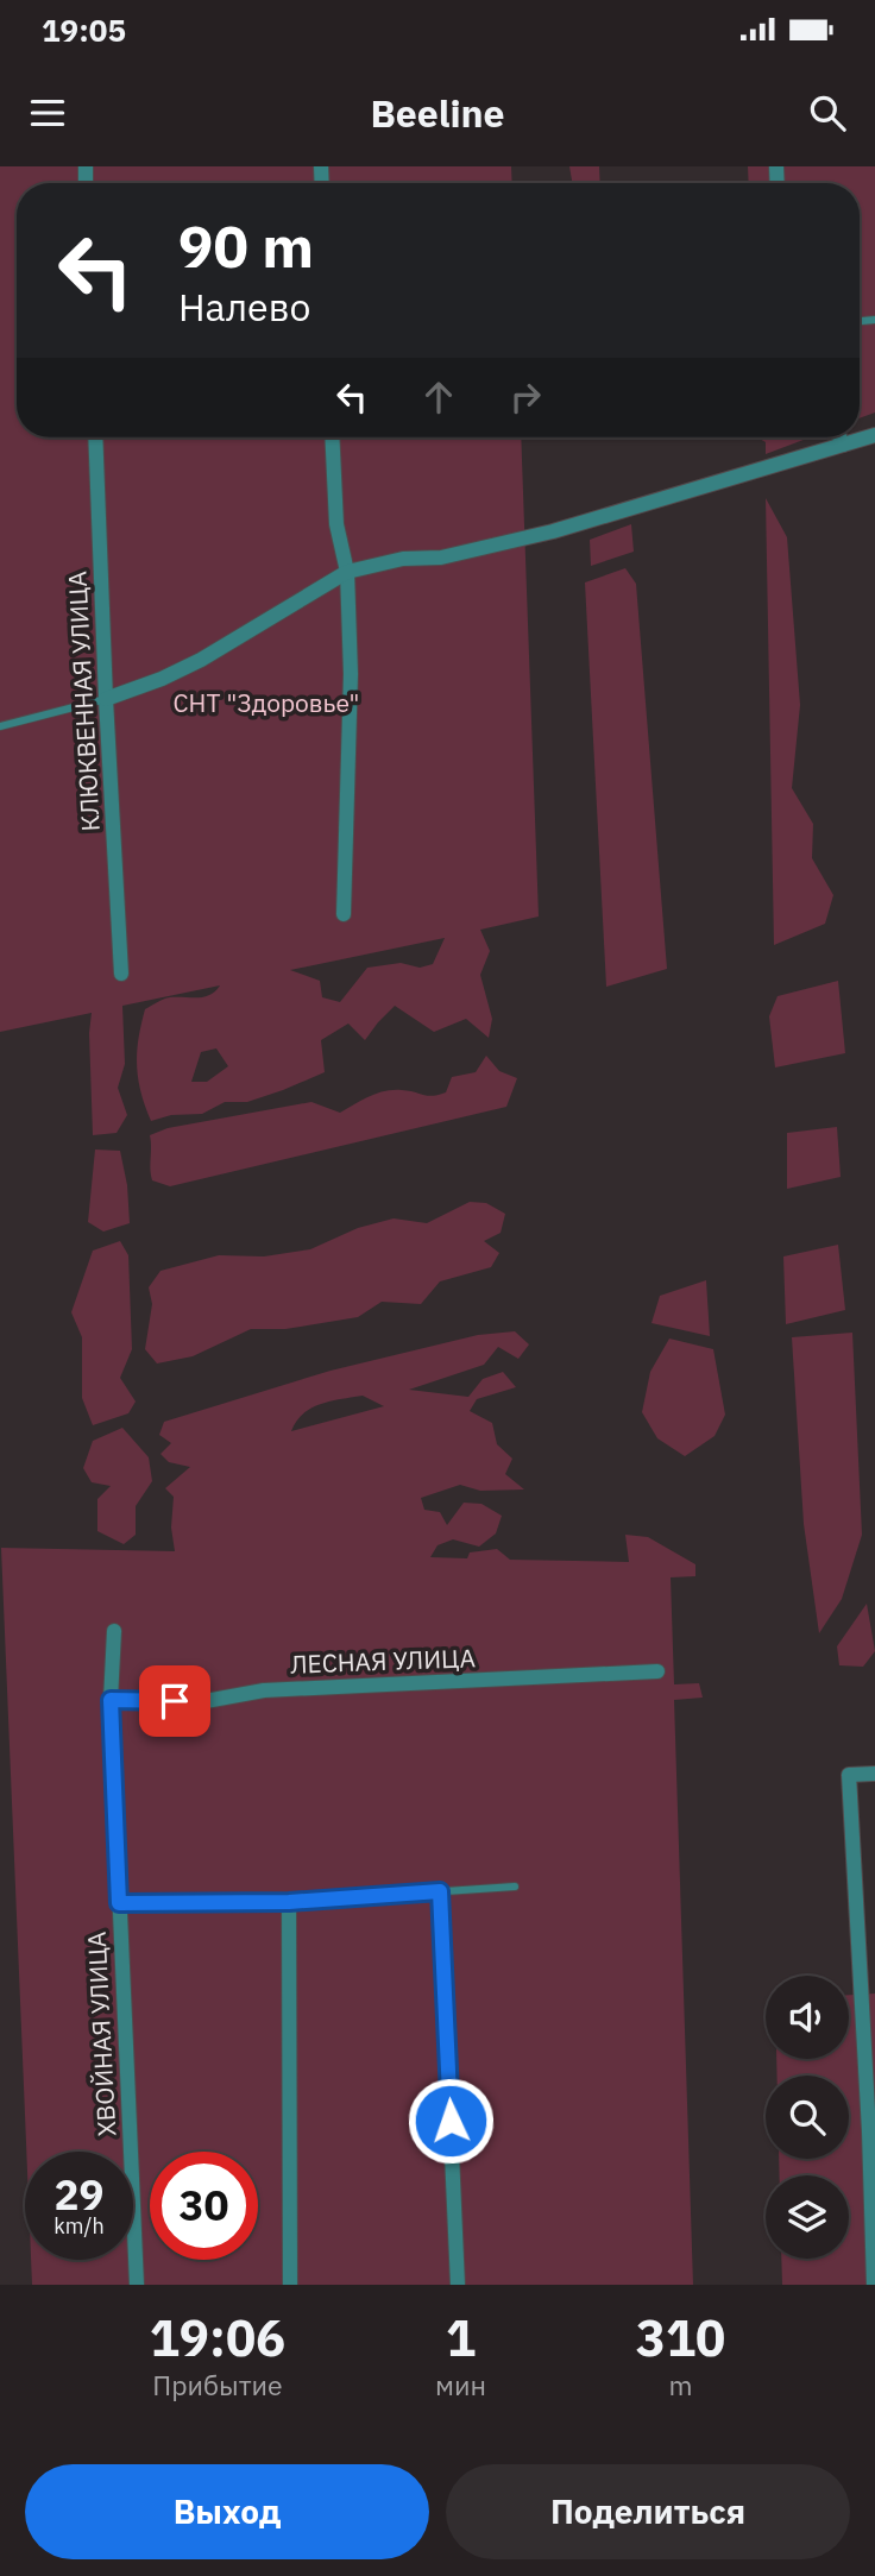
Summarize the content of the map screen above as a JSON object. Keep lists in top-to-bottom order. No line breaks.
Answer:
{"streets":{"street":["КЛЮКВЕННАЯ УЛИЦА","ЛЕСНАЯ УЛИЦА","ХВОЙНАЯ УЛИЦА"]},"crossings":[["ЛЕСНАЯ УЛИЦА","ХВОЙНАЯ УЛИЦА"]],"parks":["СНТ \"Здоровье\""],"page":{"status":"19:05","header":"Beeline","turn":["90 m","Налево"],"speed":"29 km/h","limit":"30","eta":["19:06","Прибытие","1","мин","310","m"],"buttons":["Выход","Поделиться"]}}
